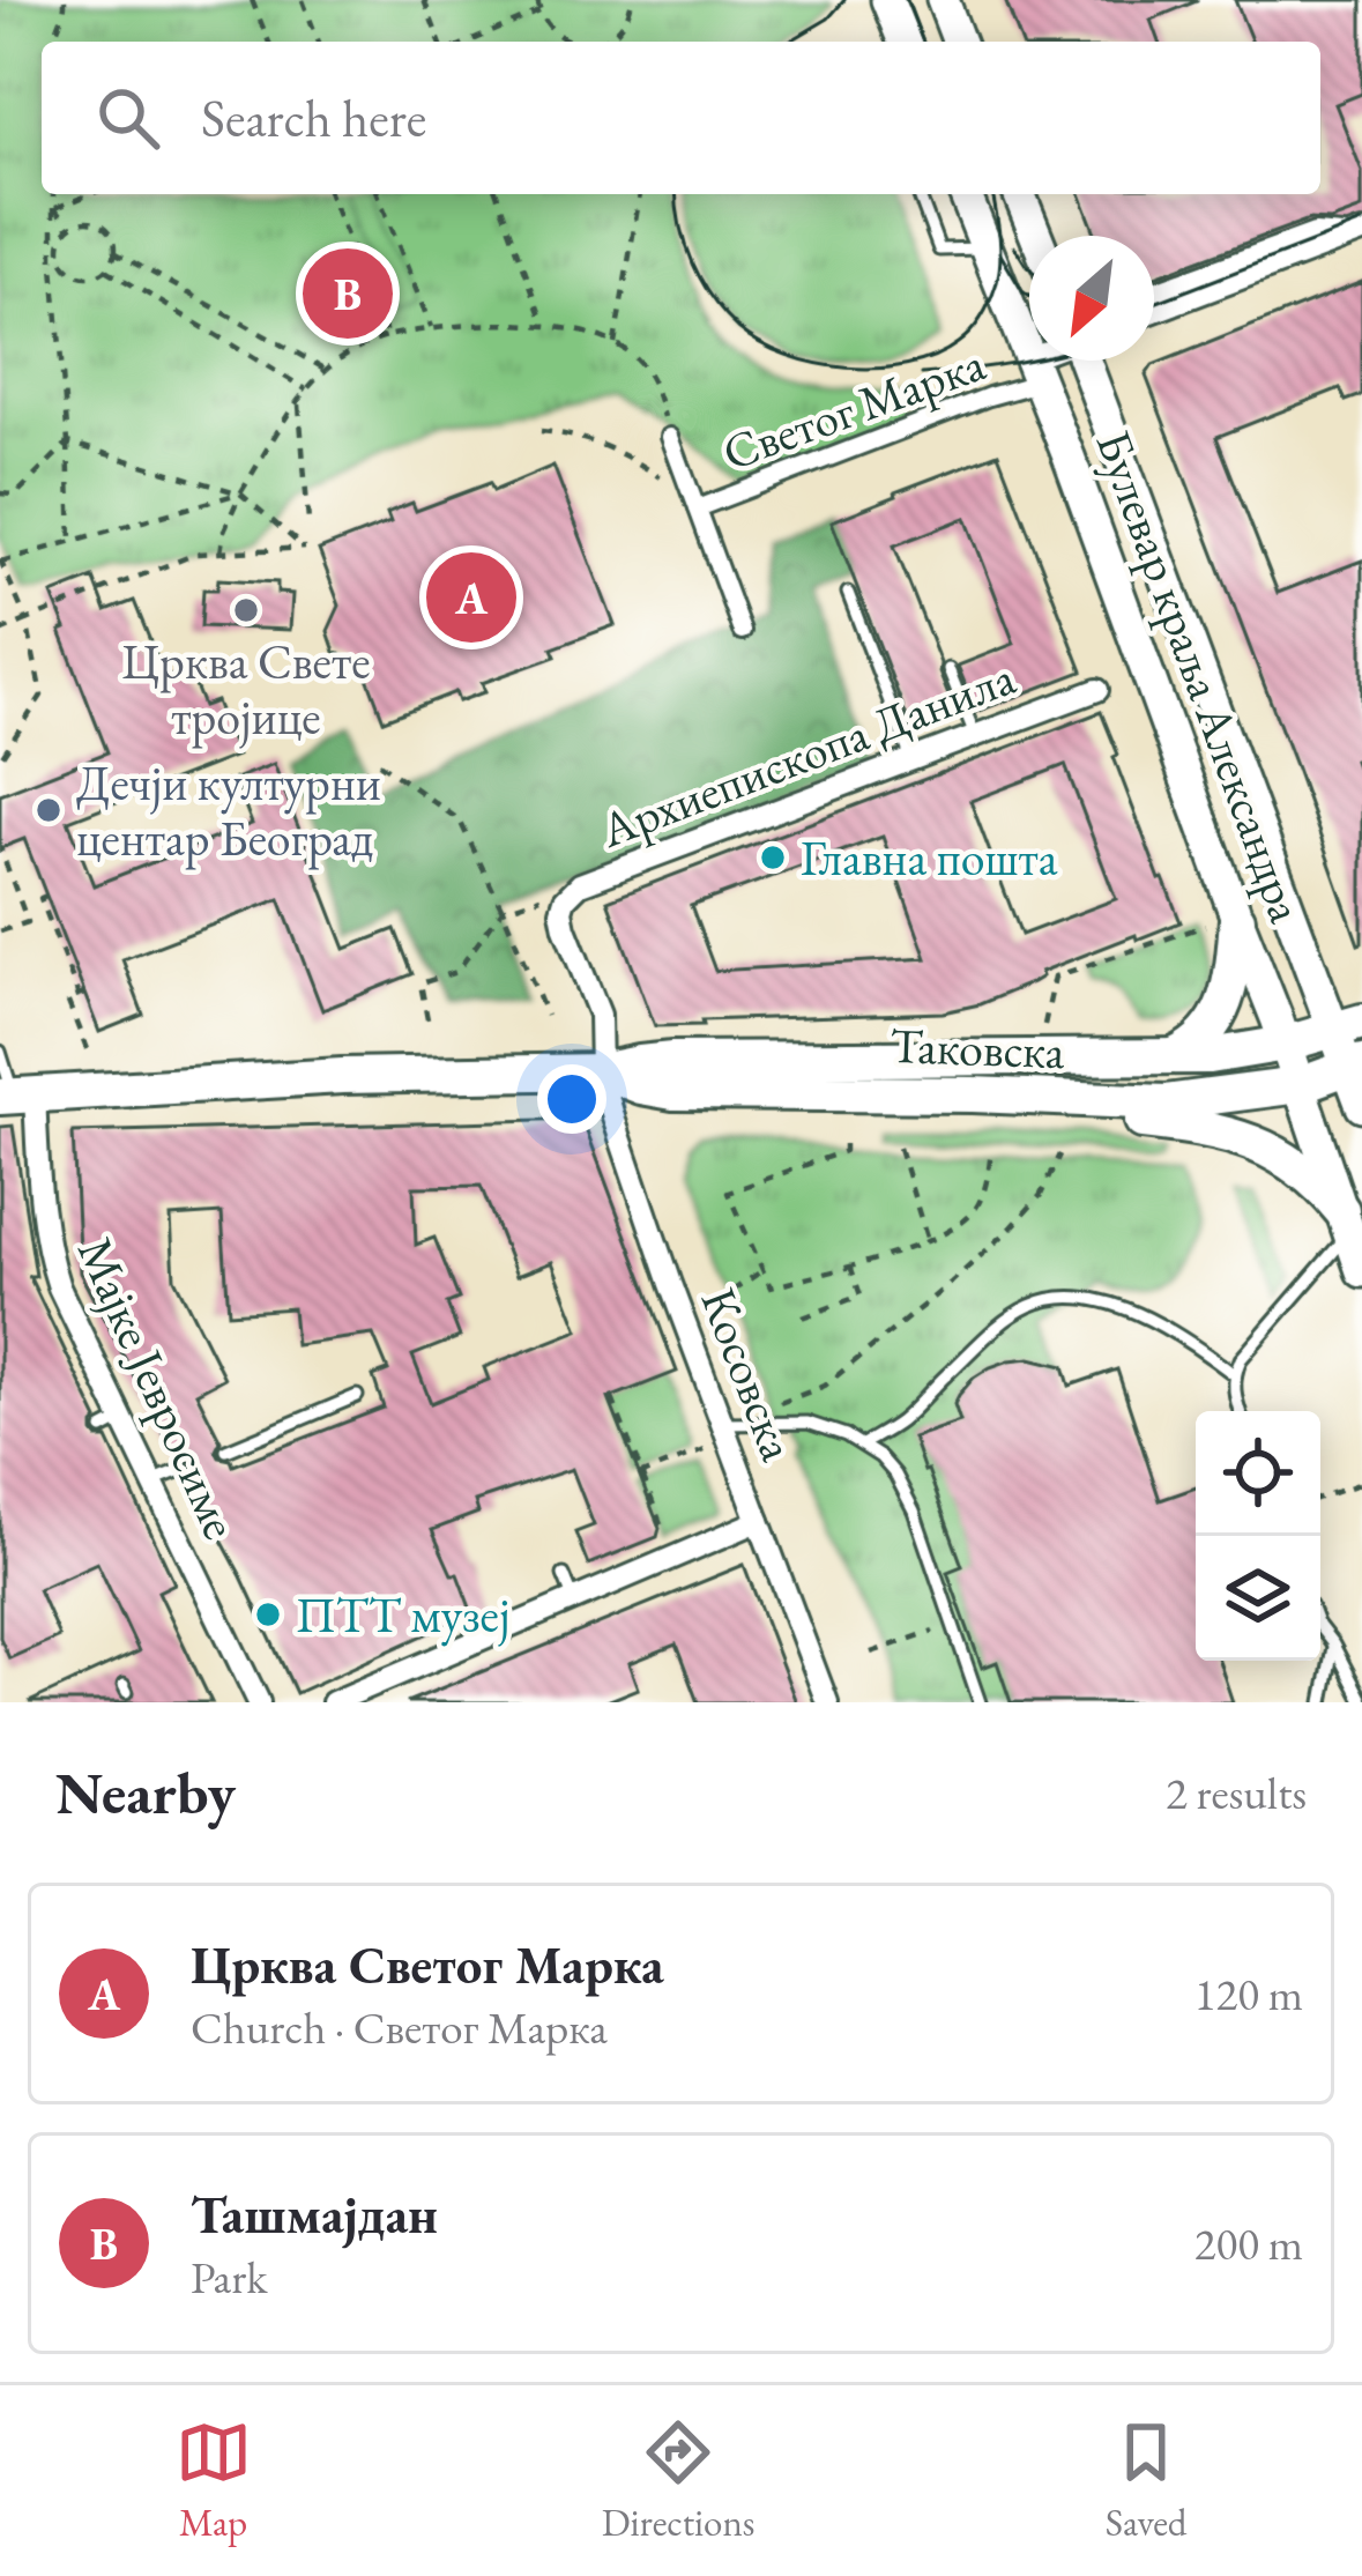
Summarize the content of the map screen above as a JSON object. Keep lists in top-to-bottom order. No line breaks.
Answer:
{"streets":{"main road":["Булевар краља Александра","Таковска"],"street":["Светог Марка","Архиепископа Данила","Косовска","Мајке Јевросиме"]},"crossings":[["Светог Марка","Булевар краља Александра"],["Булевар краља Александра","Таковска"],["Архиепископа Данила","Таковска"],["Архиепископа Данила","Косовска"],["Таковска","Косовска"],["Таковска","Мајке Јевросиме"]],"places":["Црква Свете тројице","Дечји културни центар Београд","Главна пошта","ПТТ музеј"],"north":"bottom left","page":{"search":"Search here","pins":["B","A"],"heading":["Nearby","2 results"],"list":[{"mark":"A","name":"Црква Светог Марка","note":"Church · Светог Марка","value":"120 m"},{"mark":"B","name":"Ташмајдан","note":"Park","value":"200 m"}],"nav":["Map","Directions","Saved"]}}
